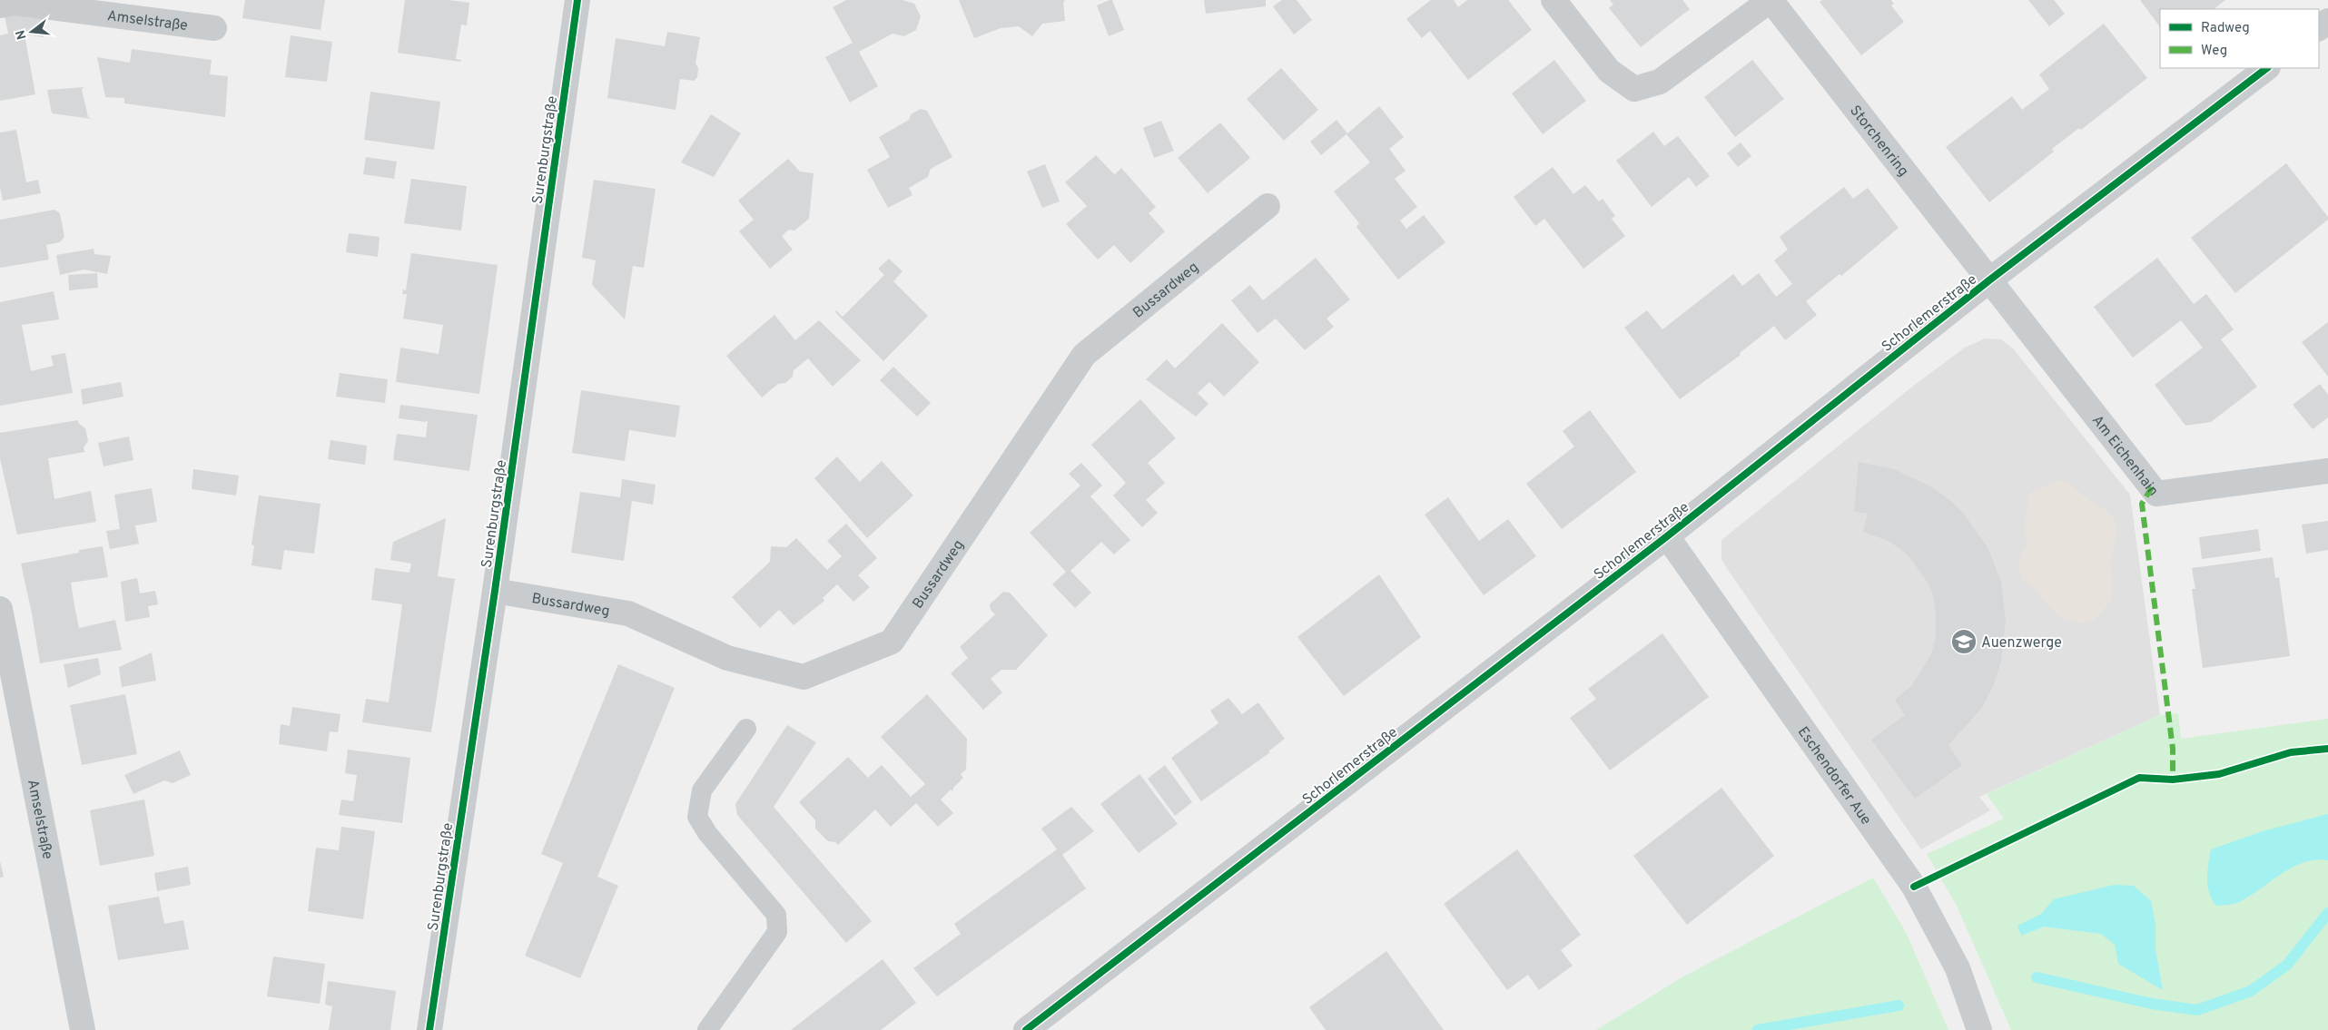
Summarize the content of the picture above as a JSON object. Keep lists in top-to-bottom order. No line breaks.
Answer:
{"streets":{"street":["Amselstraße","Storchenring","Surenburgstraße","Bussardweg","Schorlemerstraße","Am Eichenhain","Eschendorfer Aue"]},"crossings":[["Storchenring","Schorlemerstraße"],["Storchenring","Am Eichenhain"],["Surenburgstraße","Bussardweg"],["Schorlemerstraße","Am Eichenhain"],["Schorlemerstraße","Eschendorfer Aue"]],"places":{"school or university":["Auenzwerge"]},"legend":["Radweg","Weg"],"north":"left"}
